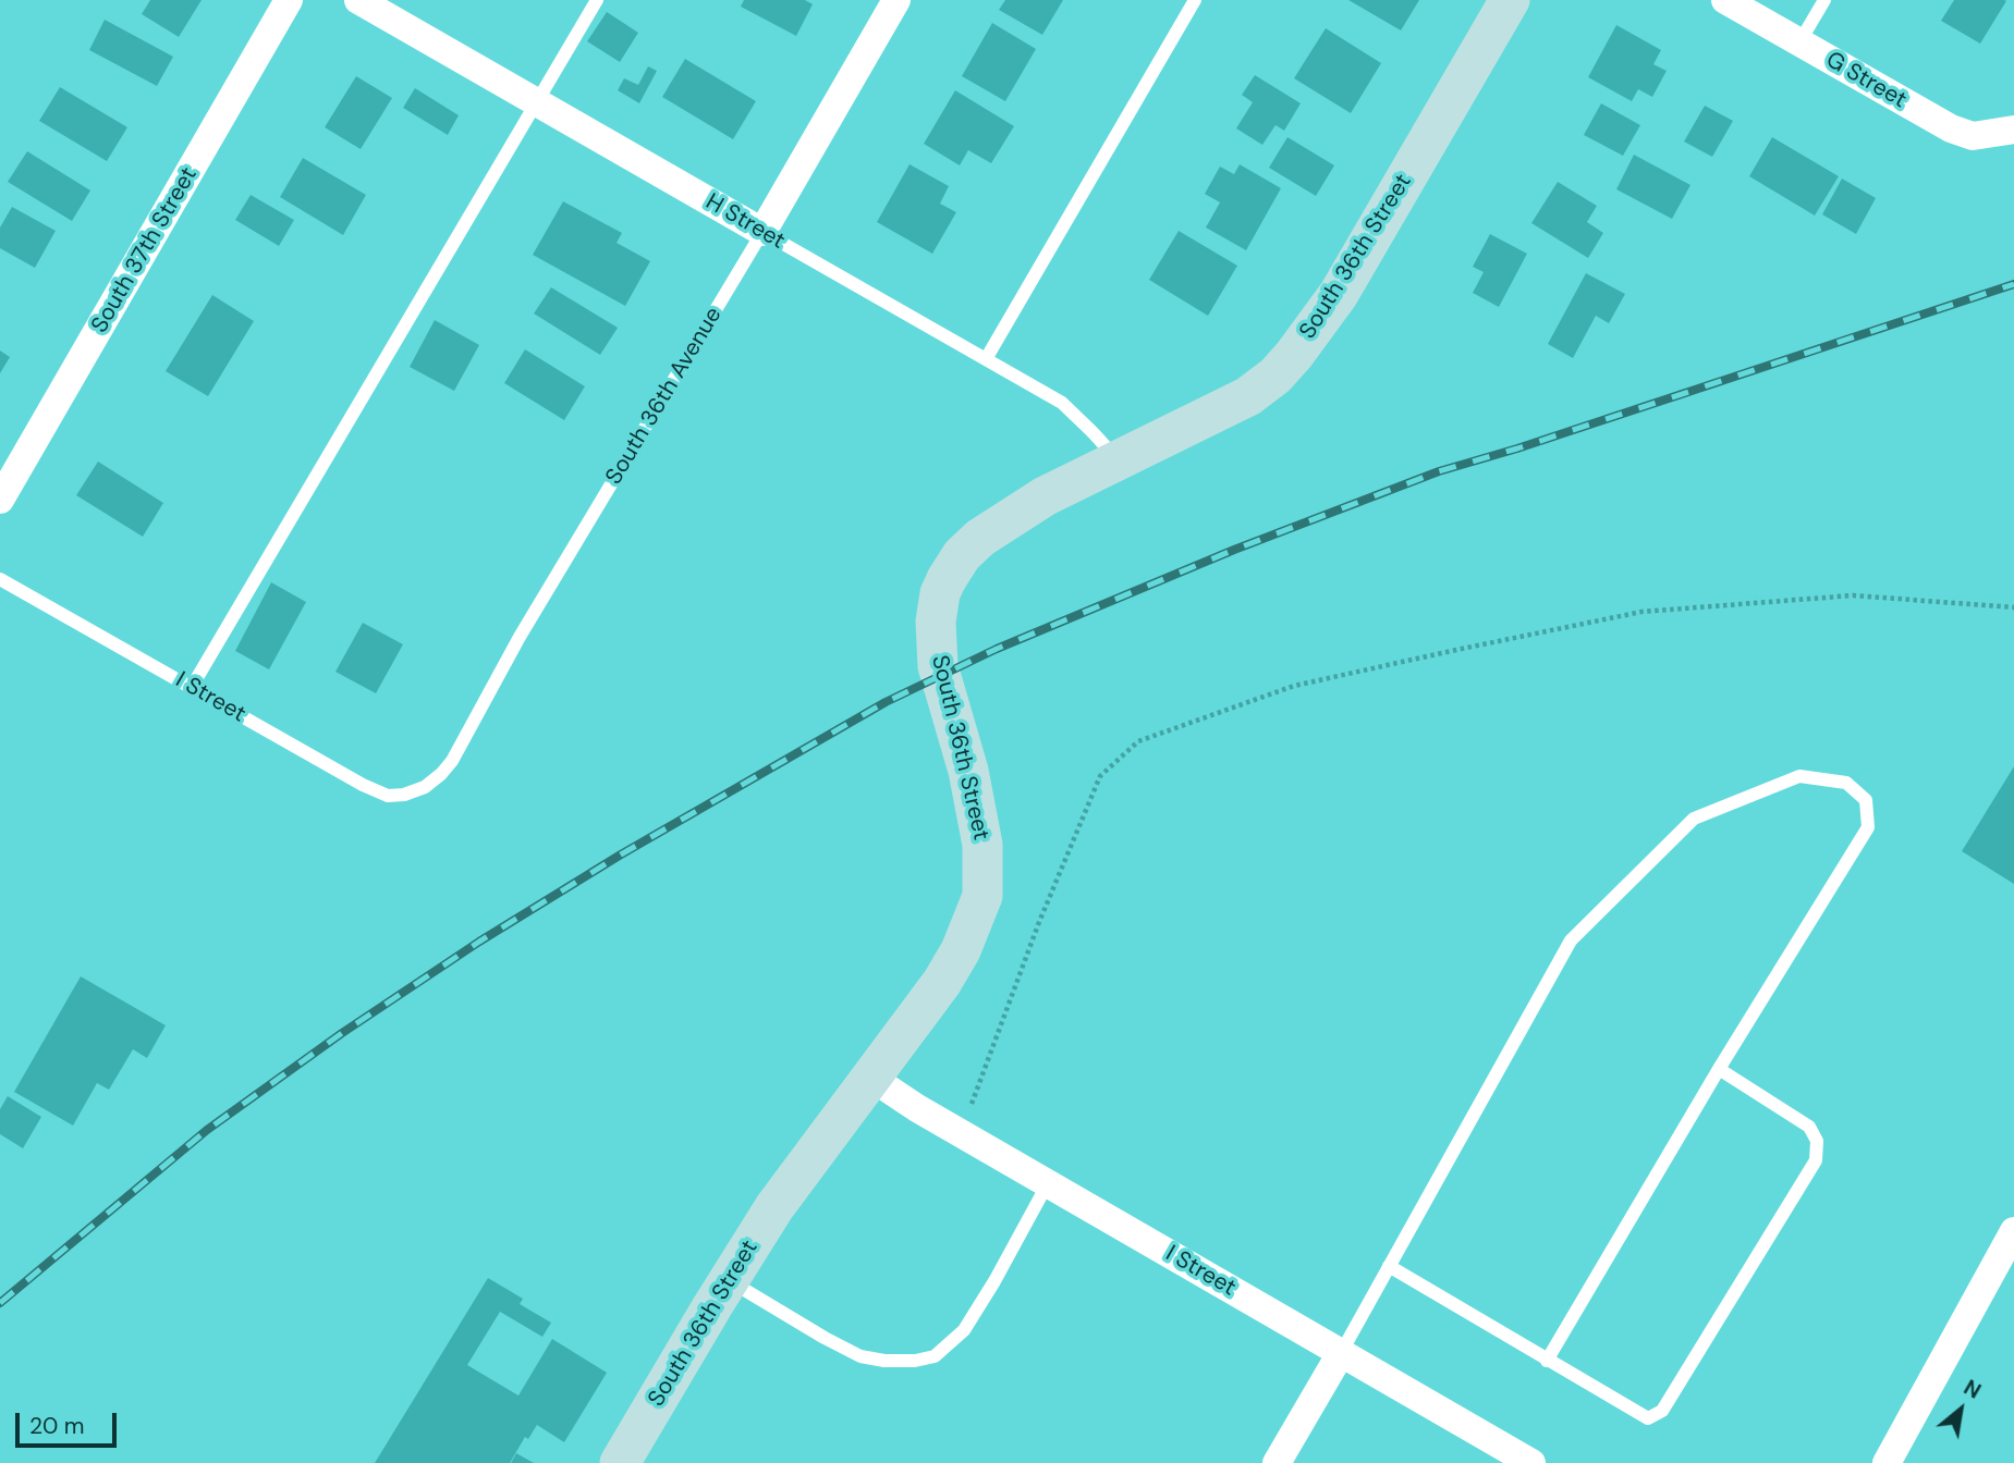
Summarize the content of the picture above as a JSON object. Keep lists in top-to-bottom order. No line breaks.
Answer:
{"streets":{"street":["G Street","H Street","South 37th Street","South 36th Street","South 36th Avenue","I Street"]},"crossings":[["H Street","South 36th Street"],["H Street","South 36th Avenue"],["South 36th Street","I Street"],["South 36th Avenue","I Street"]],"scale_bar":"20 m","north":"top right"}
